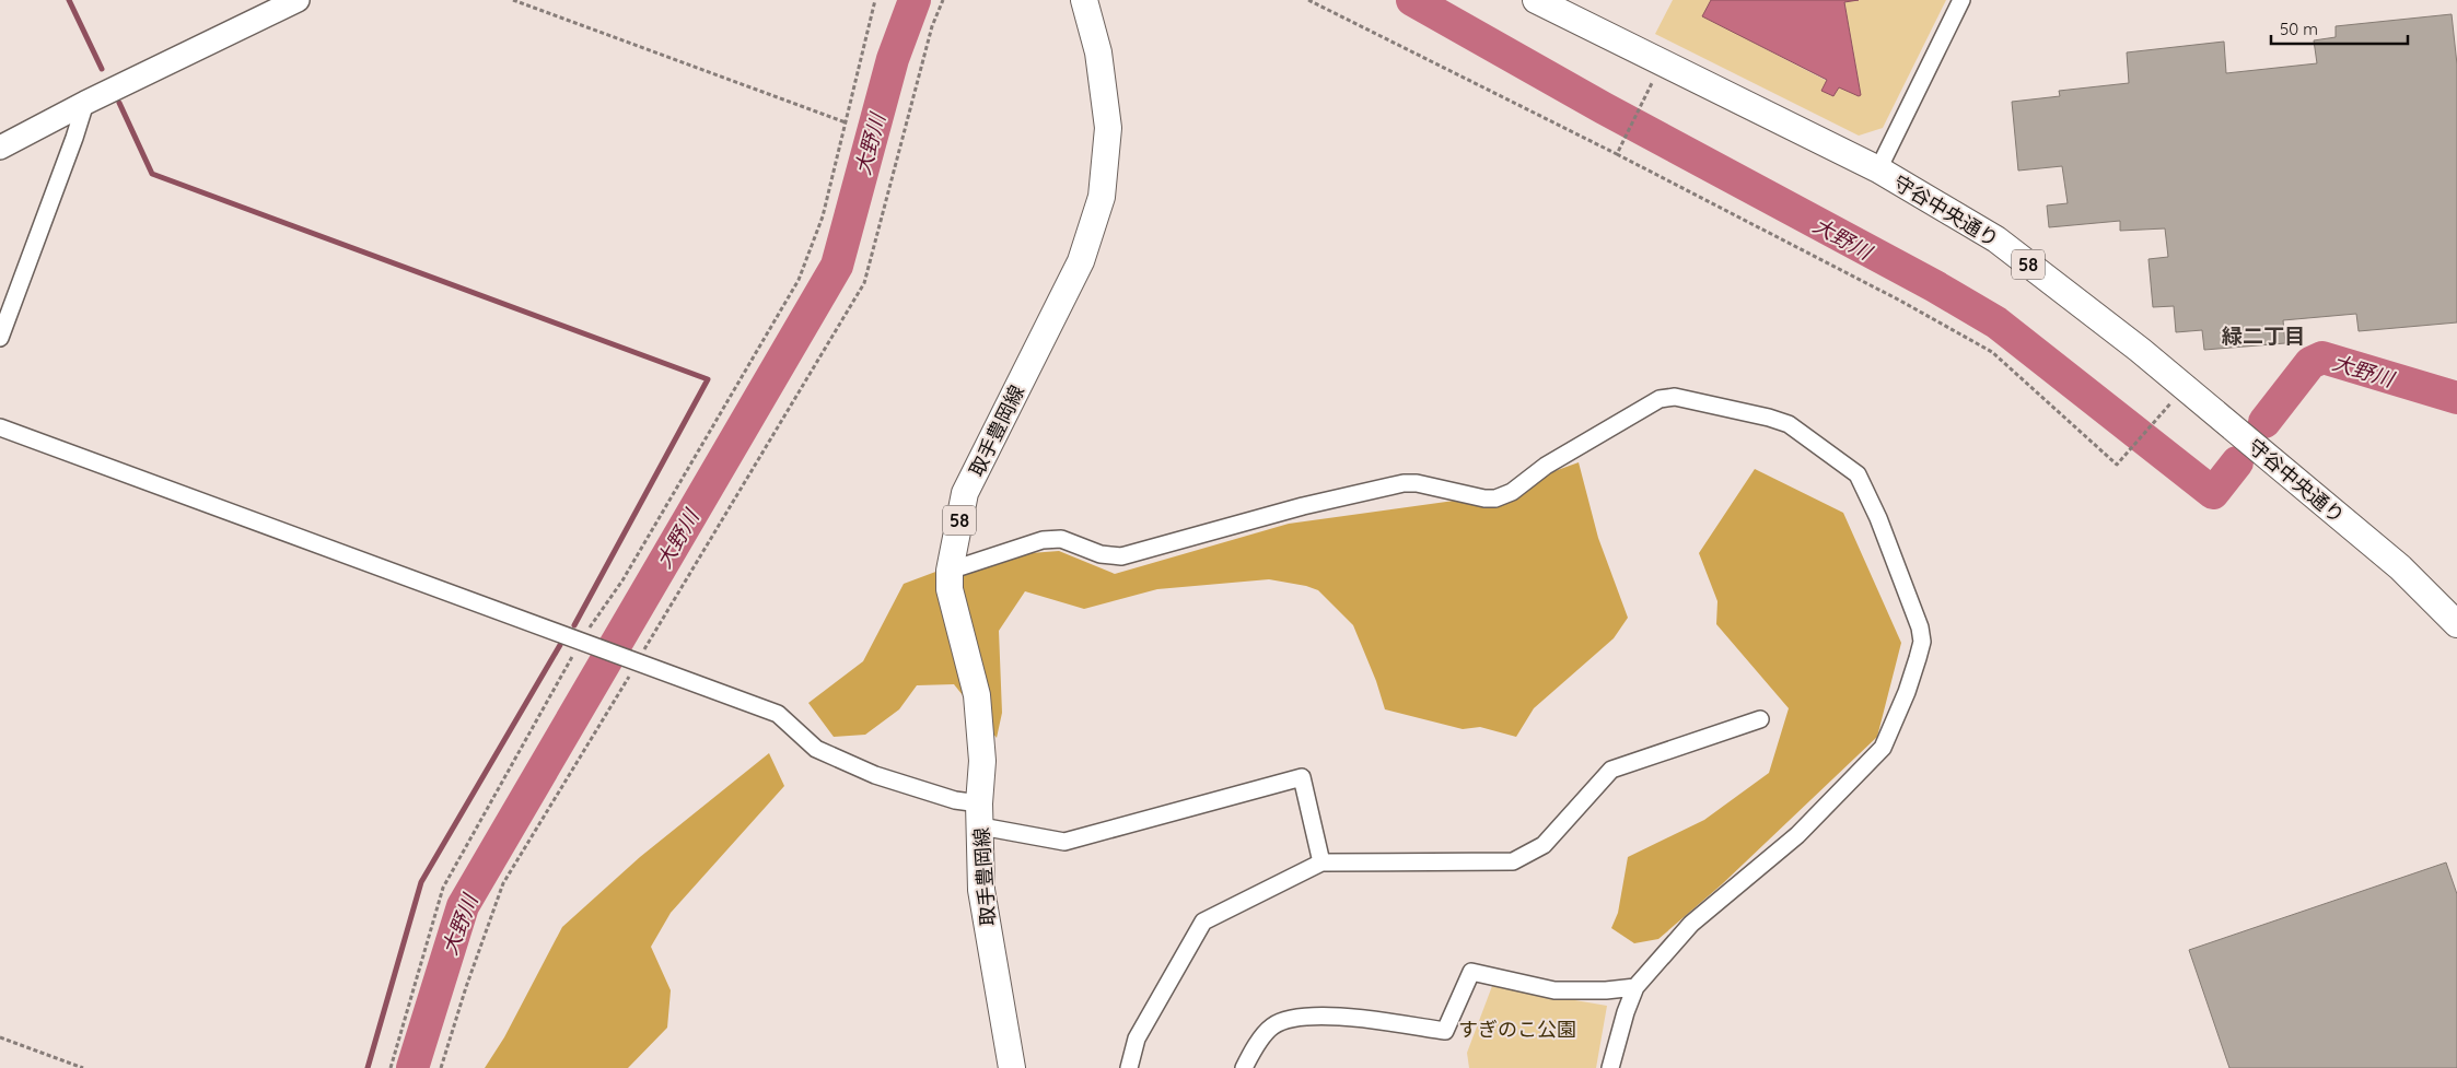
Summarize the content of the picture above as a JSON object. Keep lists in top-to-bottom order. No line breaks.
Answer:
{"streets":{"main road":["守谷中央通り","58","取手豊岡線"]},"districts":["緑二丁目"],"water":["大野川"],"parks":["すぎのこ公園"],"scale_bar":"50 m"}
